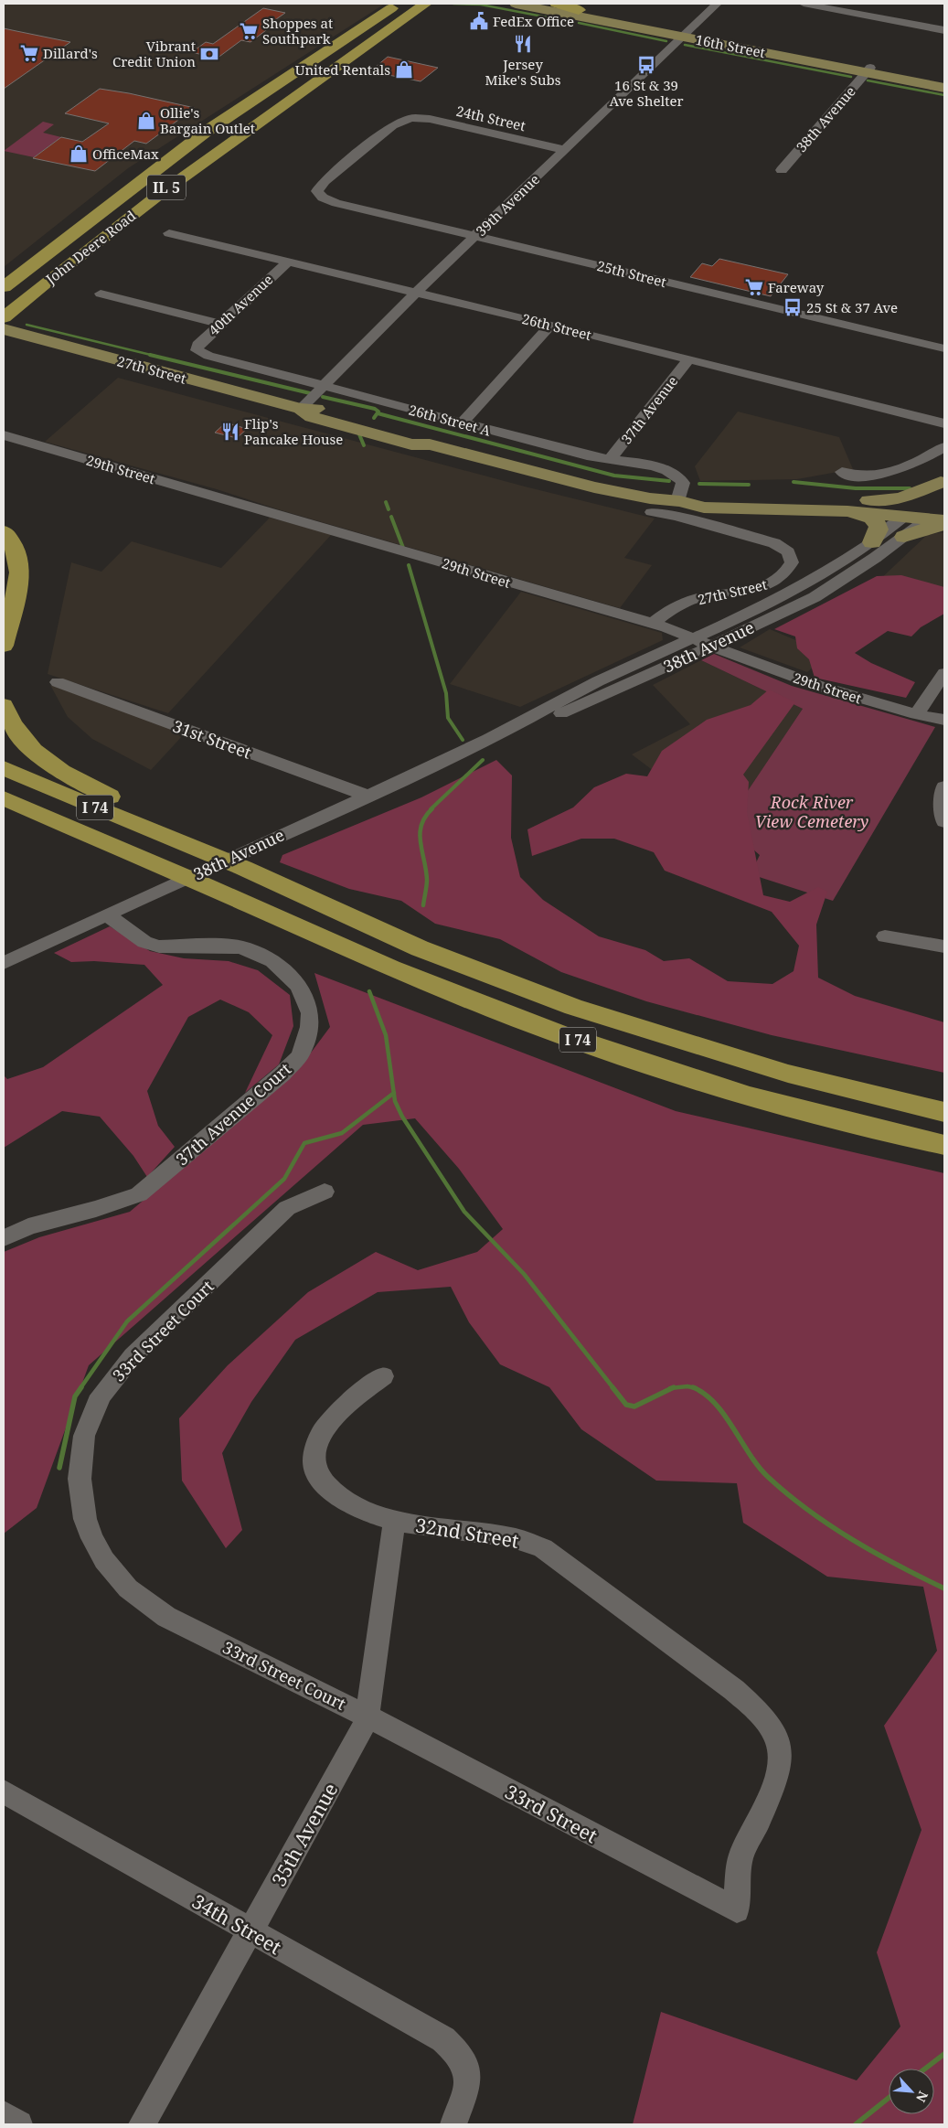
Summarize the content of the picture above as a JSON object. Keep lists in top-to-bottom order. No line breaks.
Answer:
{"streets":{"highway":["IL 5","John Deere Road","I 74"],"main road":["16th Street","27th Street"],"street":["24th Street","38th Avenue","39th Avenue","25th Street","40th Avenue","26th Street","37th Avenue","26th Street A","29th Street","31st Street","37th Avenue Court","33rd Street Court","32nd Street","33rd Street","35th Avenue","34th Street"]},"crossings":[["16th Street","38th Avenue"],["16th Street","39th Avenue"],["24th Street","39th Avenue"],["24th Street","25th Street"],["38th Avenue","27th Street"],["38th Avenue","29th Street"],["38th Avenue","31st Street"],["38th Avenue","37th Avenue Court"],["39th Avenue","25th Street"],["39th Avenue","26th Street"],["39th Avenue","27th Street"],["39th Avenue","26th Street A"],["40th Avenue","26th Street"],["40th Avenue","26th Street A"],["26th Street","37th Avenue"],["27th Street","26th Street A"],["27th Street","29th Street"],["37th Avenue","26th Street A"],["33rd Street Court","33rd Street"],["33rd Street Court","35th Avenue"],["32nd Street","33rd Street"],["32nd Street","35th Avenue"],["33rd Street","35th Avenue"],["35th Avenue","34th Street"]],"parks":["Rock River View Cemetery"],"places":{"public building":["FedEx Office"],"supermarket":["Shoppes at Southpark","Dillard's","Fareway"],"restaurant":["Jersey Mike's Subs","Flip's Pancake House"],"bank":["Vibrant Credit Union"],"bus stop":["16 St & 39 Ave Shelter","25 St & 37 Ave"],"shop":["United Rentals","Ollie's Bargain Outlet","OfficeMax"]},"north":"bottom right"}
